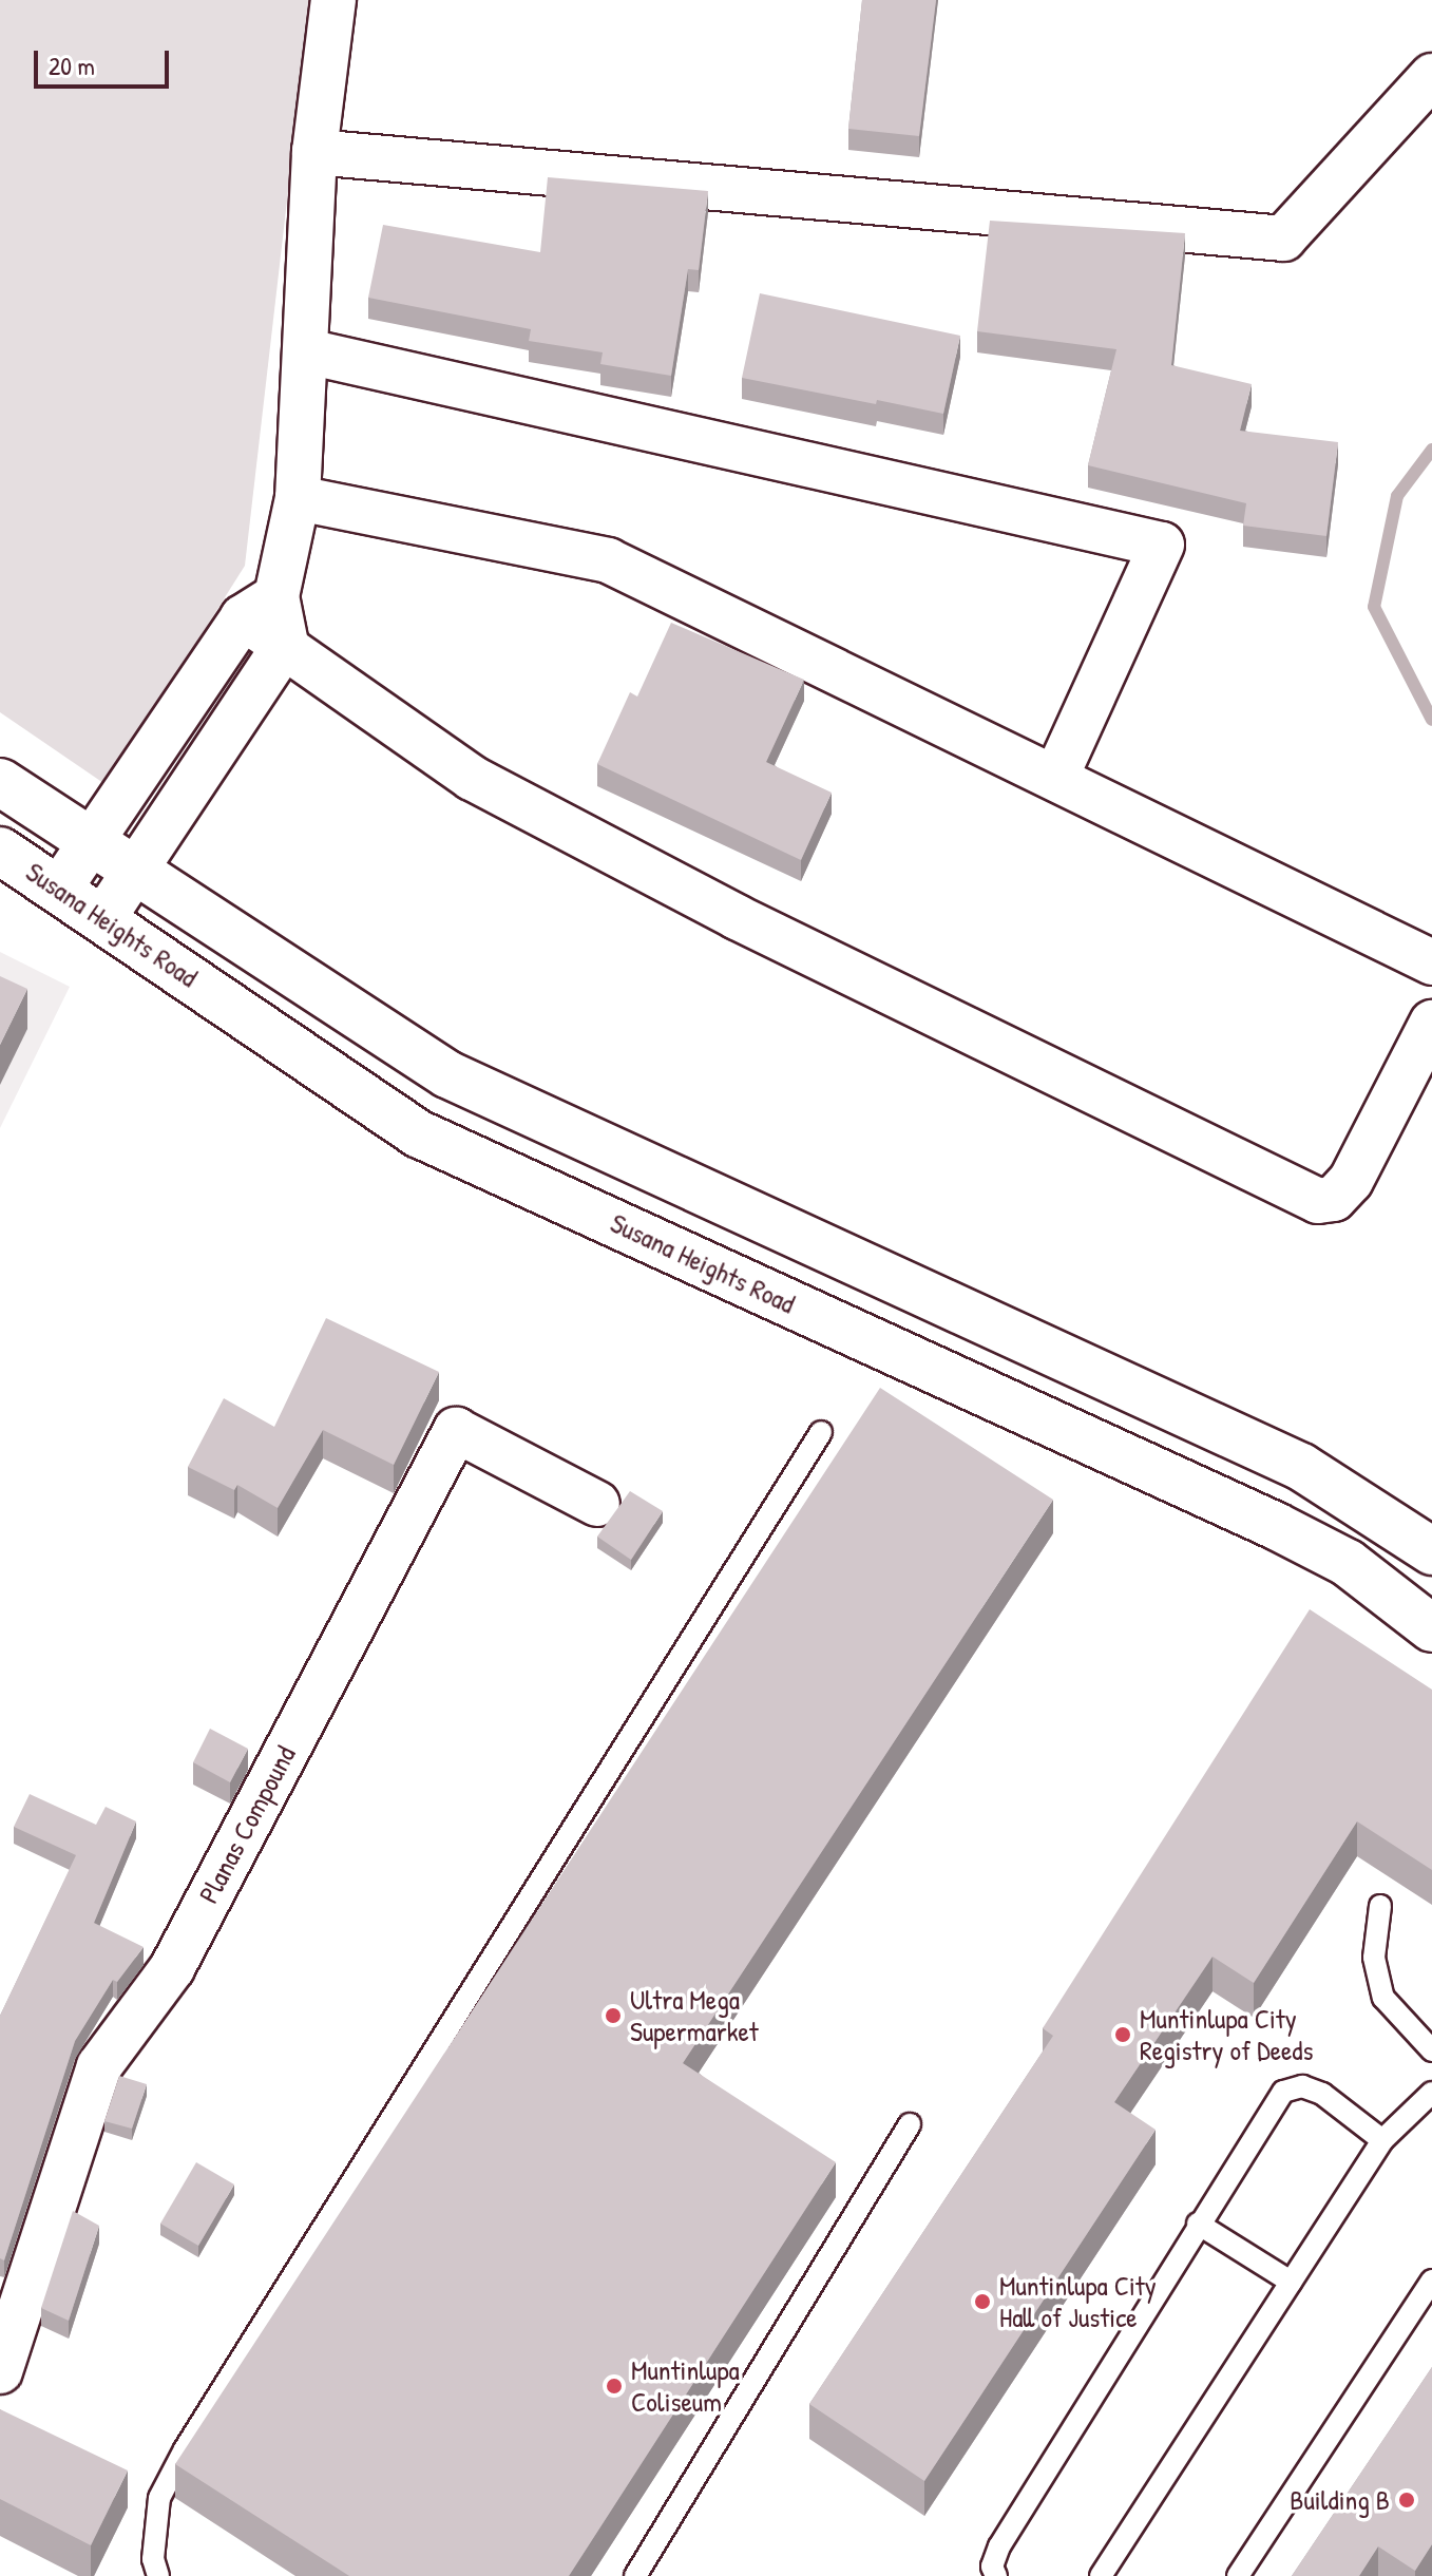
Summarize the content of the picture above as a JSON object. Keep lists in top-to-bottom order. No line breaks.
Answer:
{"streets":{"main road":["Susana Heights Road"],"street":["Planas Compound"]},"places":["Ultra Mega Supermarket","Muntinlupa City Registry of Deeds","Muntinlupa City Hall of Justice","Muntinlupa Coliseum","Building B"],"scale_bar":"20 m"}
